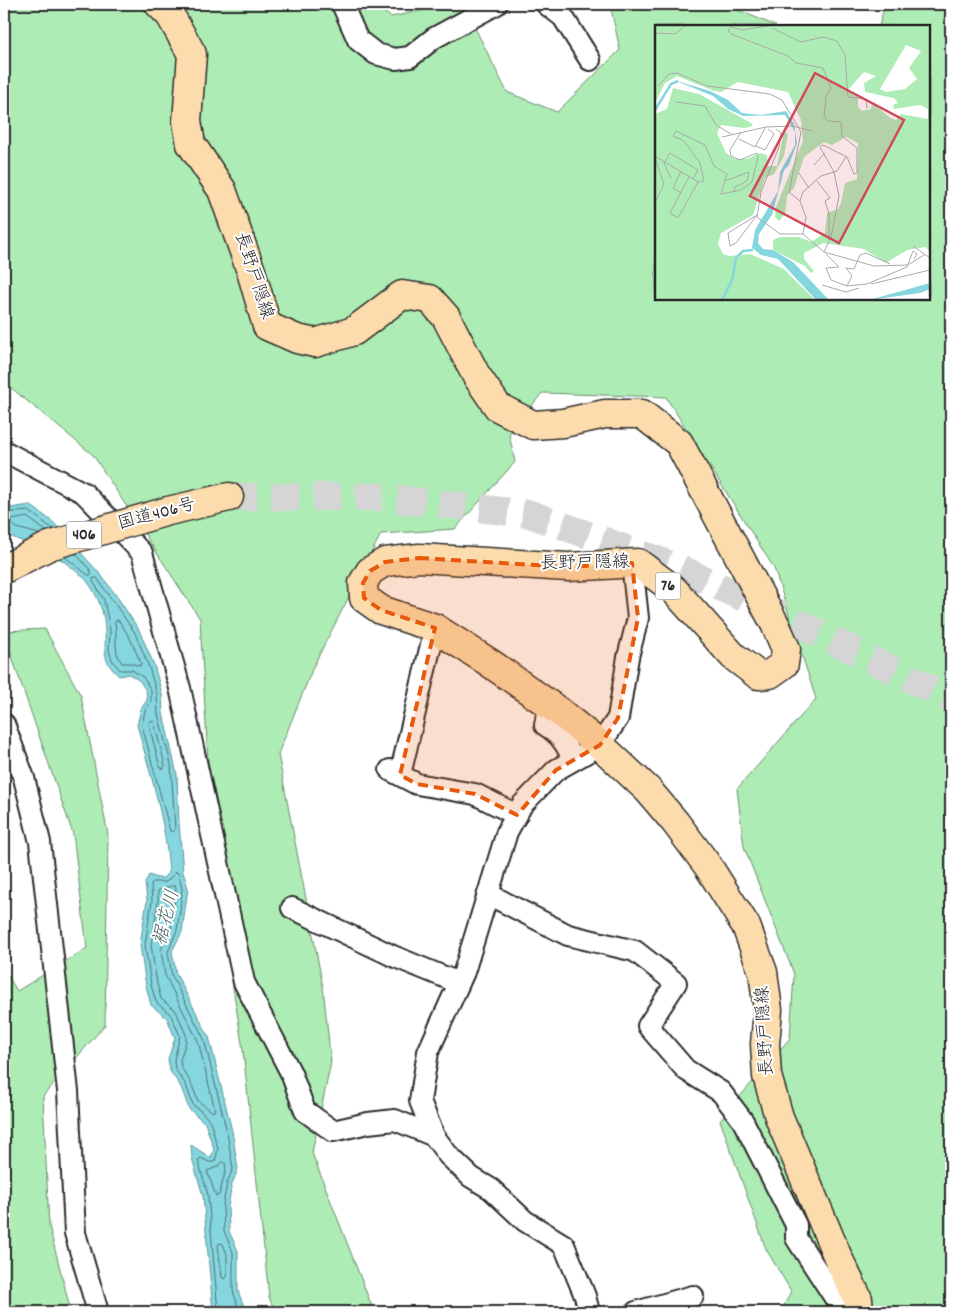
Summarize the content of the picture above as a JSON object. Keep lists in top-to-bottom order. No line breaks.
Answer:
{"streets":{"main road":["長野戸隠線","国道406号","406","76"]},"water":["裾花川"]}
